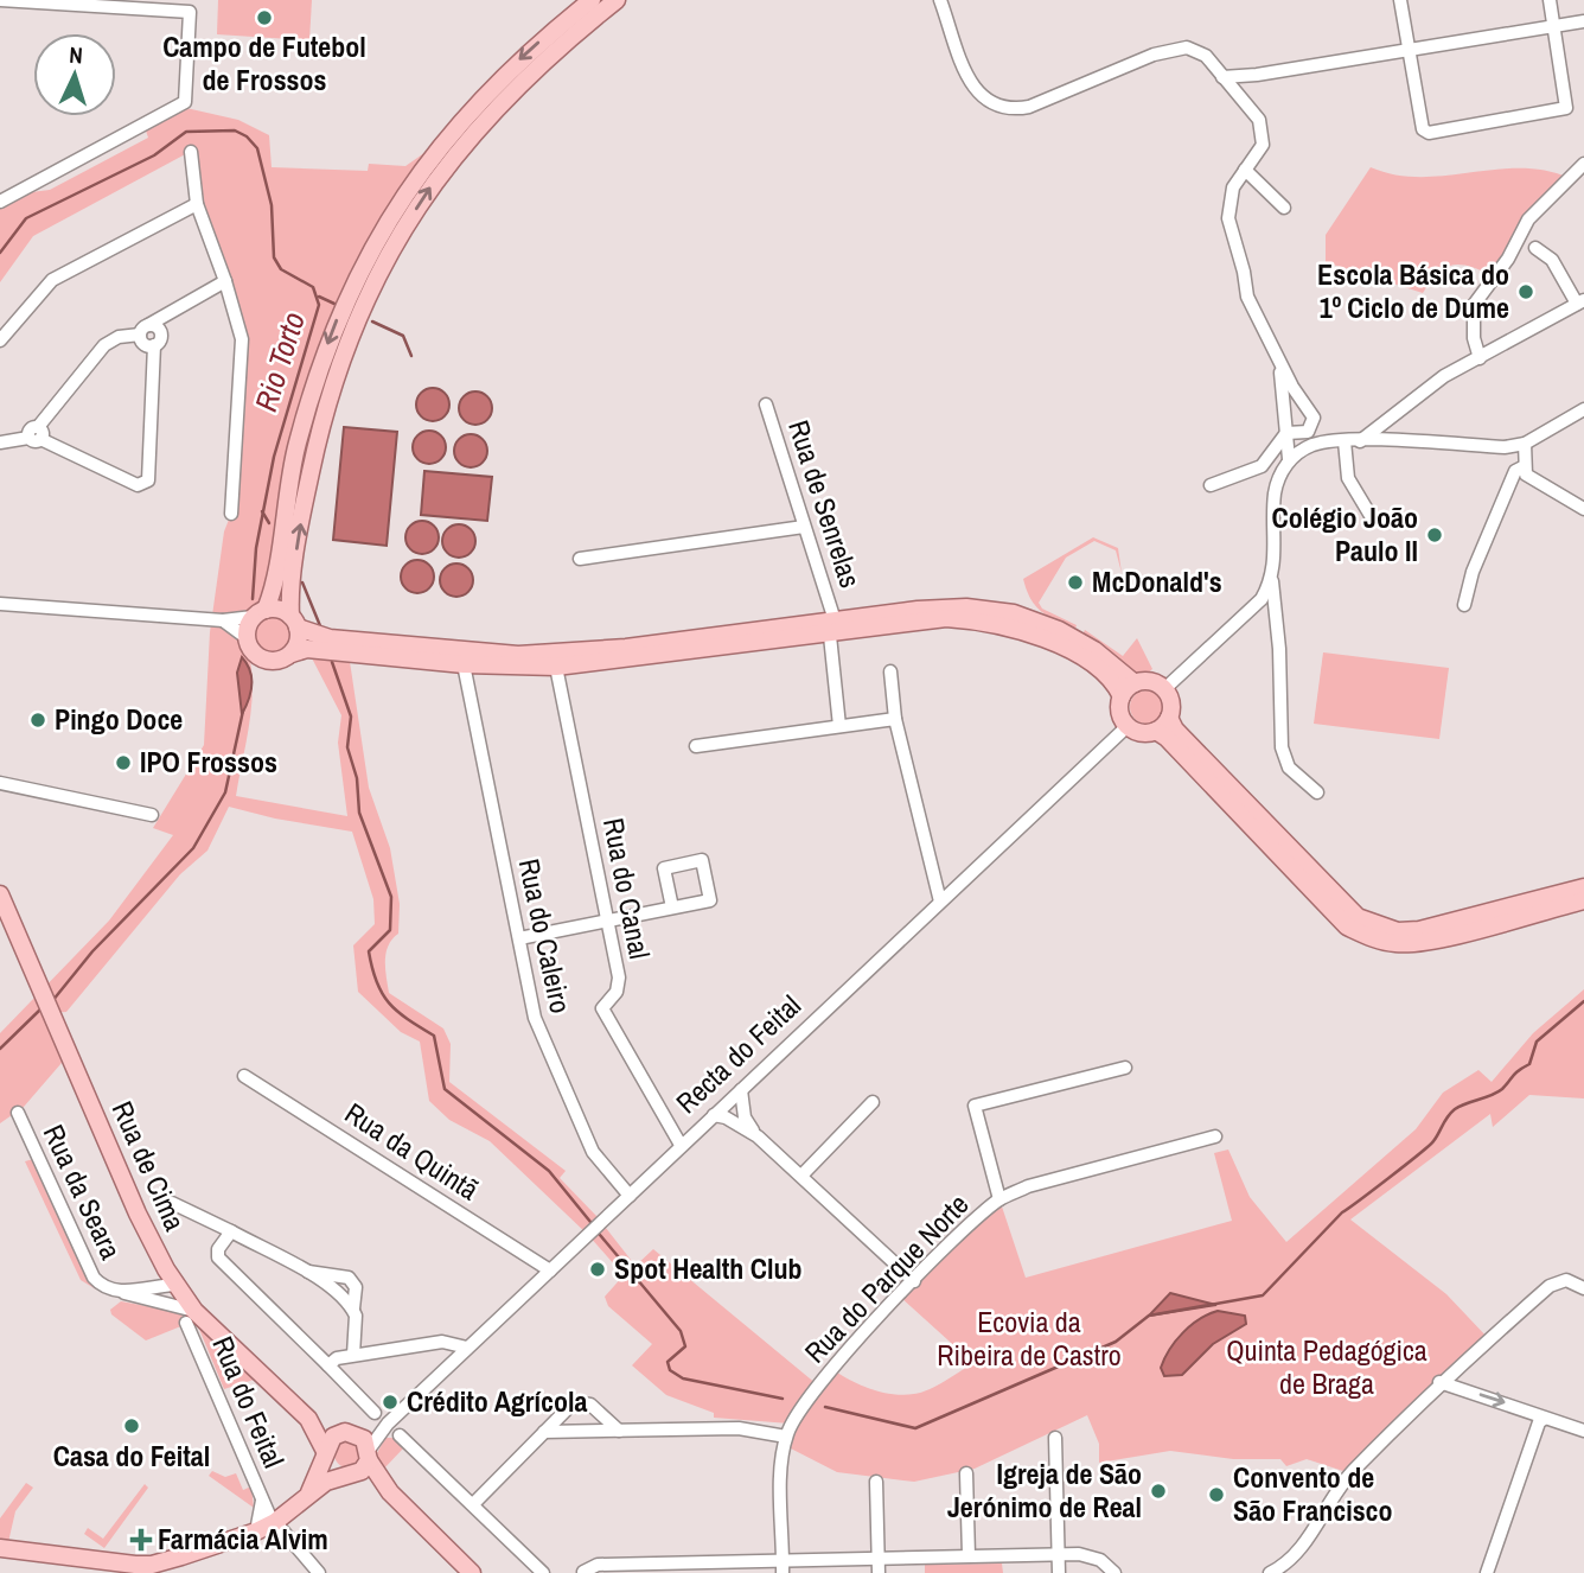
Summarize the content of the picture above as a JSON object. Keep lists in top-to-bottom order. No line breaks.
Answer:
{"streets":{"main road":["Recta do Feital","Rua de Cima"],"street":["Rua de Senrelas","Rua do Canal","Rua do Caleiro","Rua da Quintã","Rua da Seara","Rua do Parque Norte","Rua do Feital"]},"crossings":[["Rua do Canal","Recta do Feital"],["Rua do Caleiro","Recta do Feital"],["Recta do Feital","Rua da Quintã"],["Recta do Feital","Rua de Cima"],["Recta do Feital","Rua do Feital"],["Rua de Cima","Rua da Seara"],["Rua de Cima","Rua do Feital"],["Rua da Seara","Rua do Feital"]],"water":["Rio Torto"],"parks":["Ecovia da Ribeira de Castro","Quinta Pedagógica de Braga"],"places":{"other":["Campo de Futebol de Frossos","Escola Básica do 1º Ciclo de Dume","Colégio João Paulo II","McDonald's","Pingo Doce","IPO Frossos","Spot Health Club","Crédito Agrícola","Casa do Feital","Igreja de São Jerónimo de Real","Convento de São Francisco"],"health":["Farmácia Alvim"]},"north":"top"}
